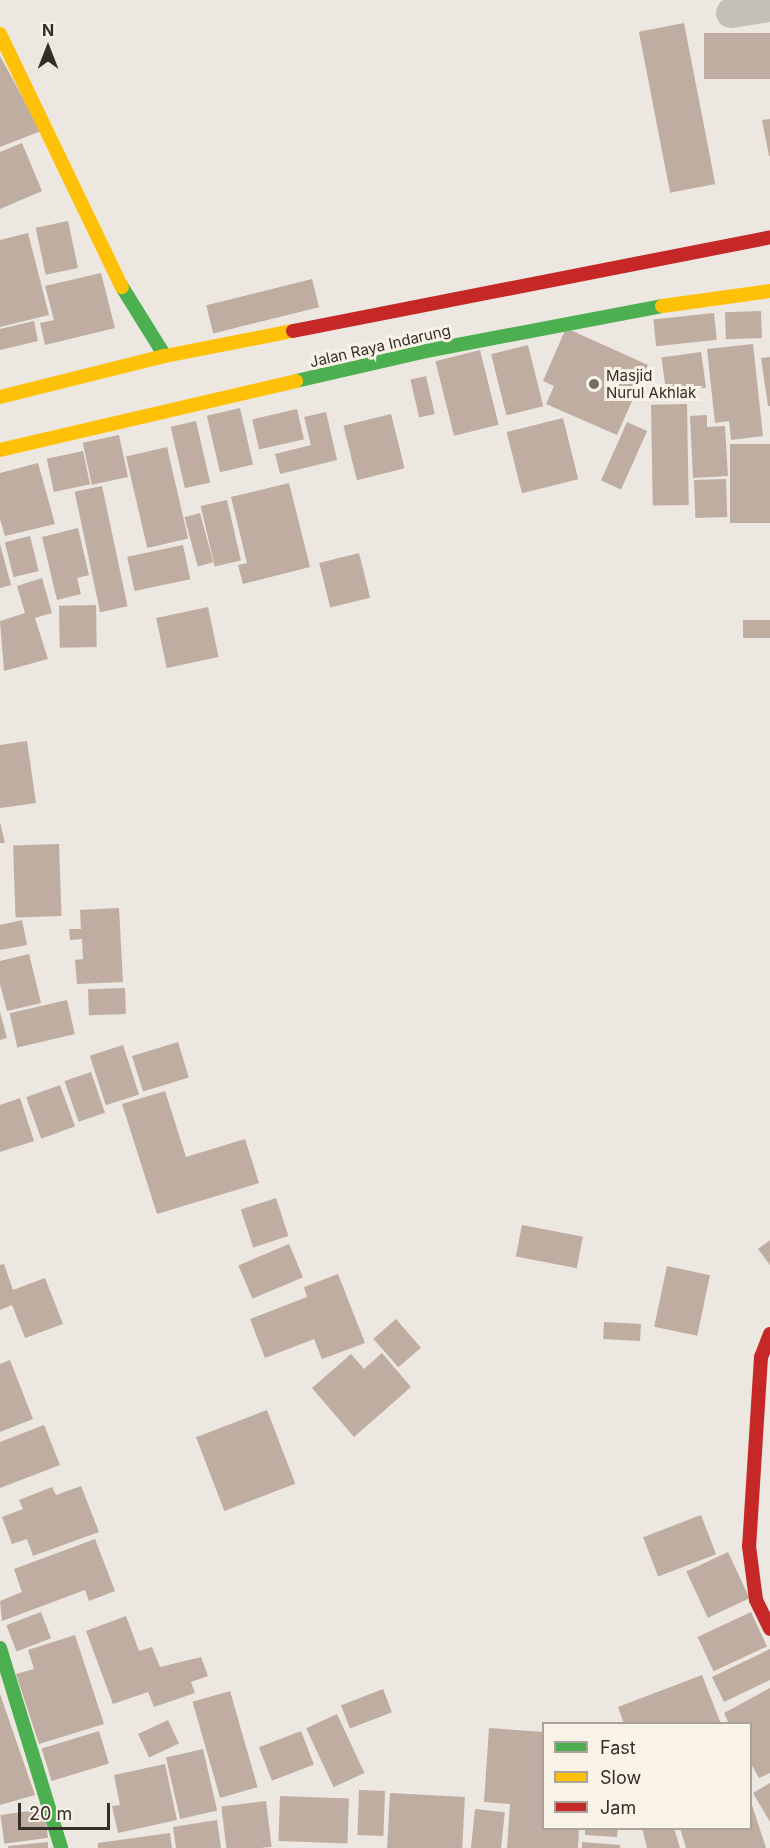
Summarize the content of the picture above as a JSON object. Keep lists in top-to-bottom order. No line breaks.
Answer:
{"streets":{"main road":["Jalan Raya Indarung"]},"places":["Masjid Nurul Akhlak"],"legend":["Fast","Slow","Jam"],"scale_bar":"20 m","north":"top"}
